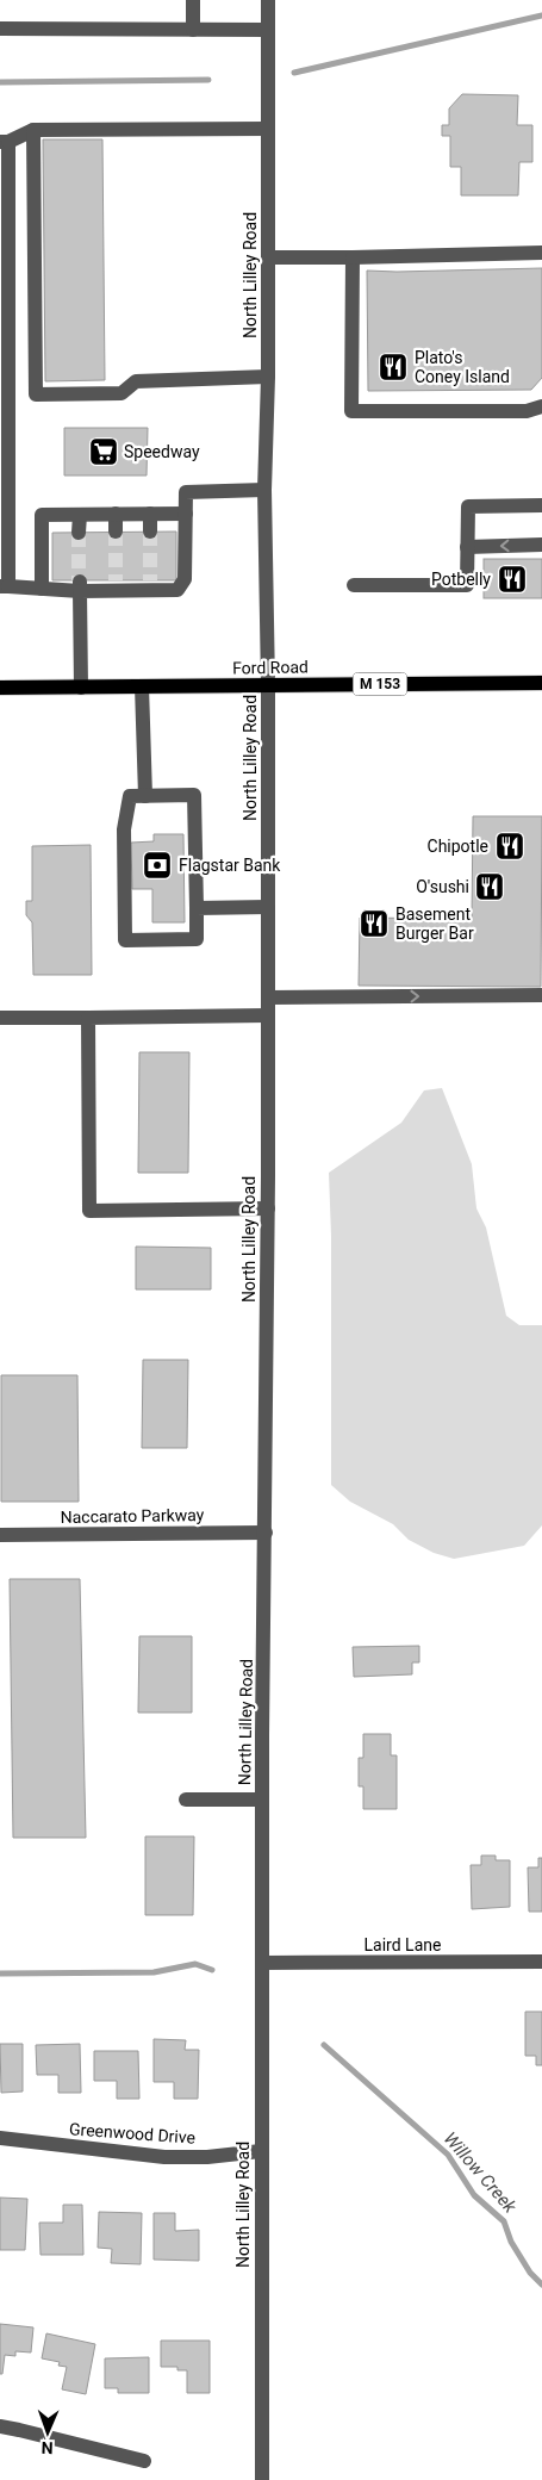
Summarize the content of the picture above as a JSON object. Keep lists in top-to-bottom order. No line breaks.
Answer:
{"streets":{"main road":["Ford Road","M 153"],"street":["North Lilley Road","Naccarato Parkway","Laird Lane","Greenwood Drive"]},"crossings":[["North Lilley Road","Ford Road"],["North Lilley Road","Naccarato Parkway"],["North Lilley Road","Laird Lane"],["North Lilley Road","Greenwood Drive"]],"water":["Willow Creek"],"places":{"restaurant":["Plato's Coney Island","Potbelly","Chipotle","O'sushi","Basement Burger Bar"],"supermarket":["Speedway"],"bank":["Flagstar Bank"]},"north":"bottom"}
